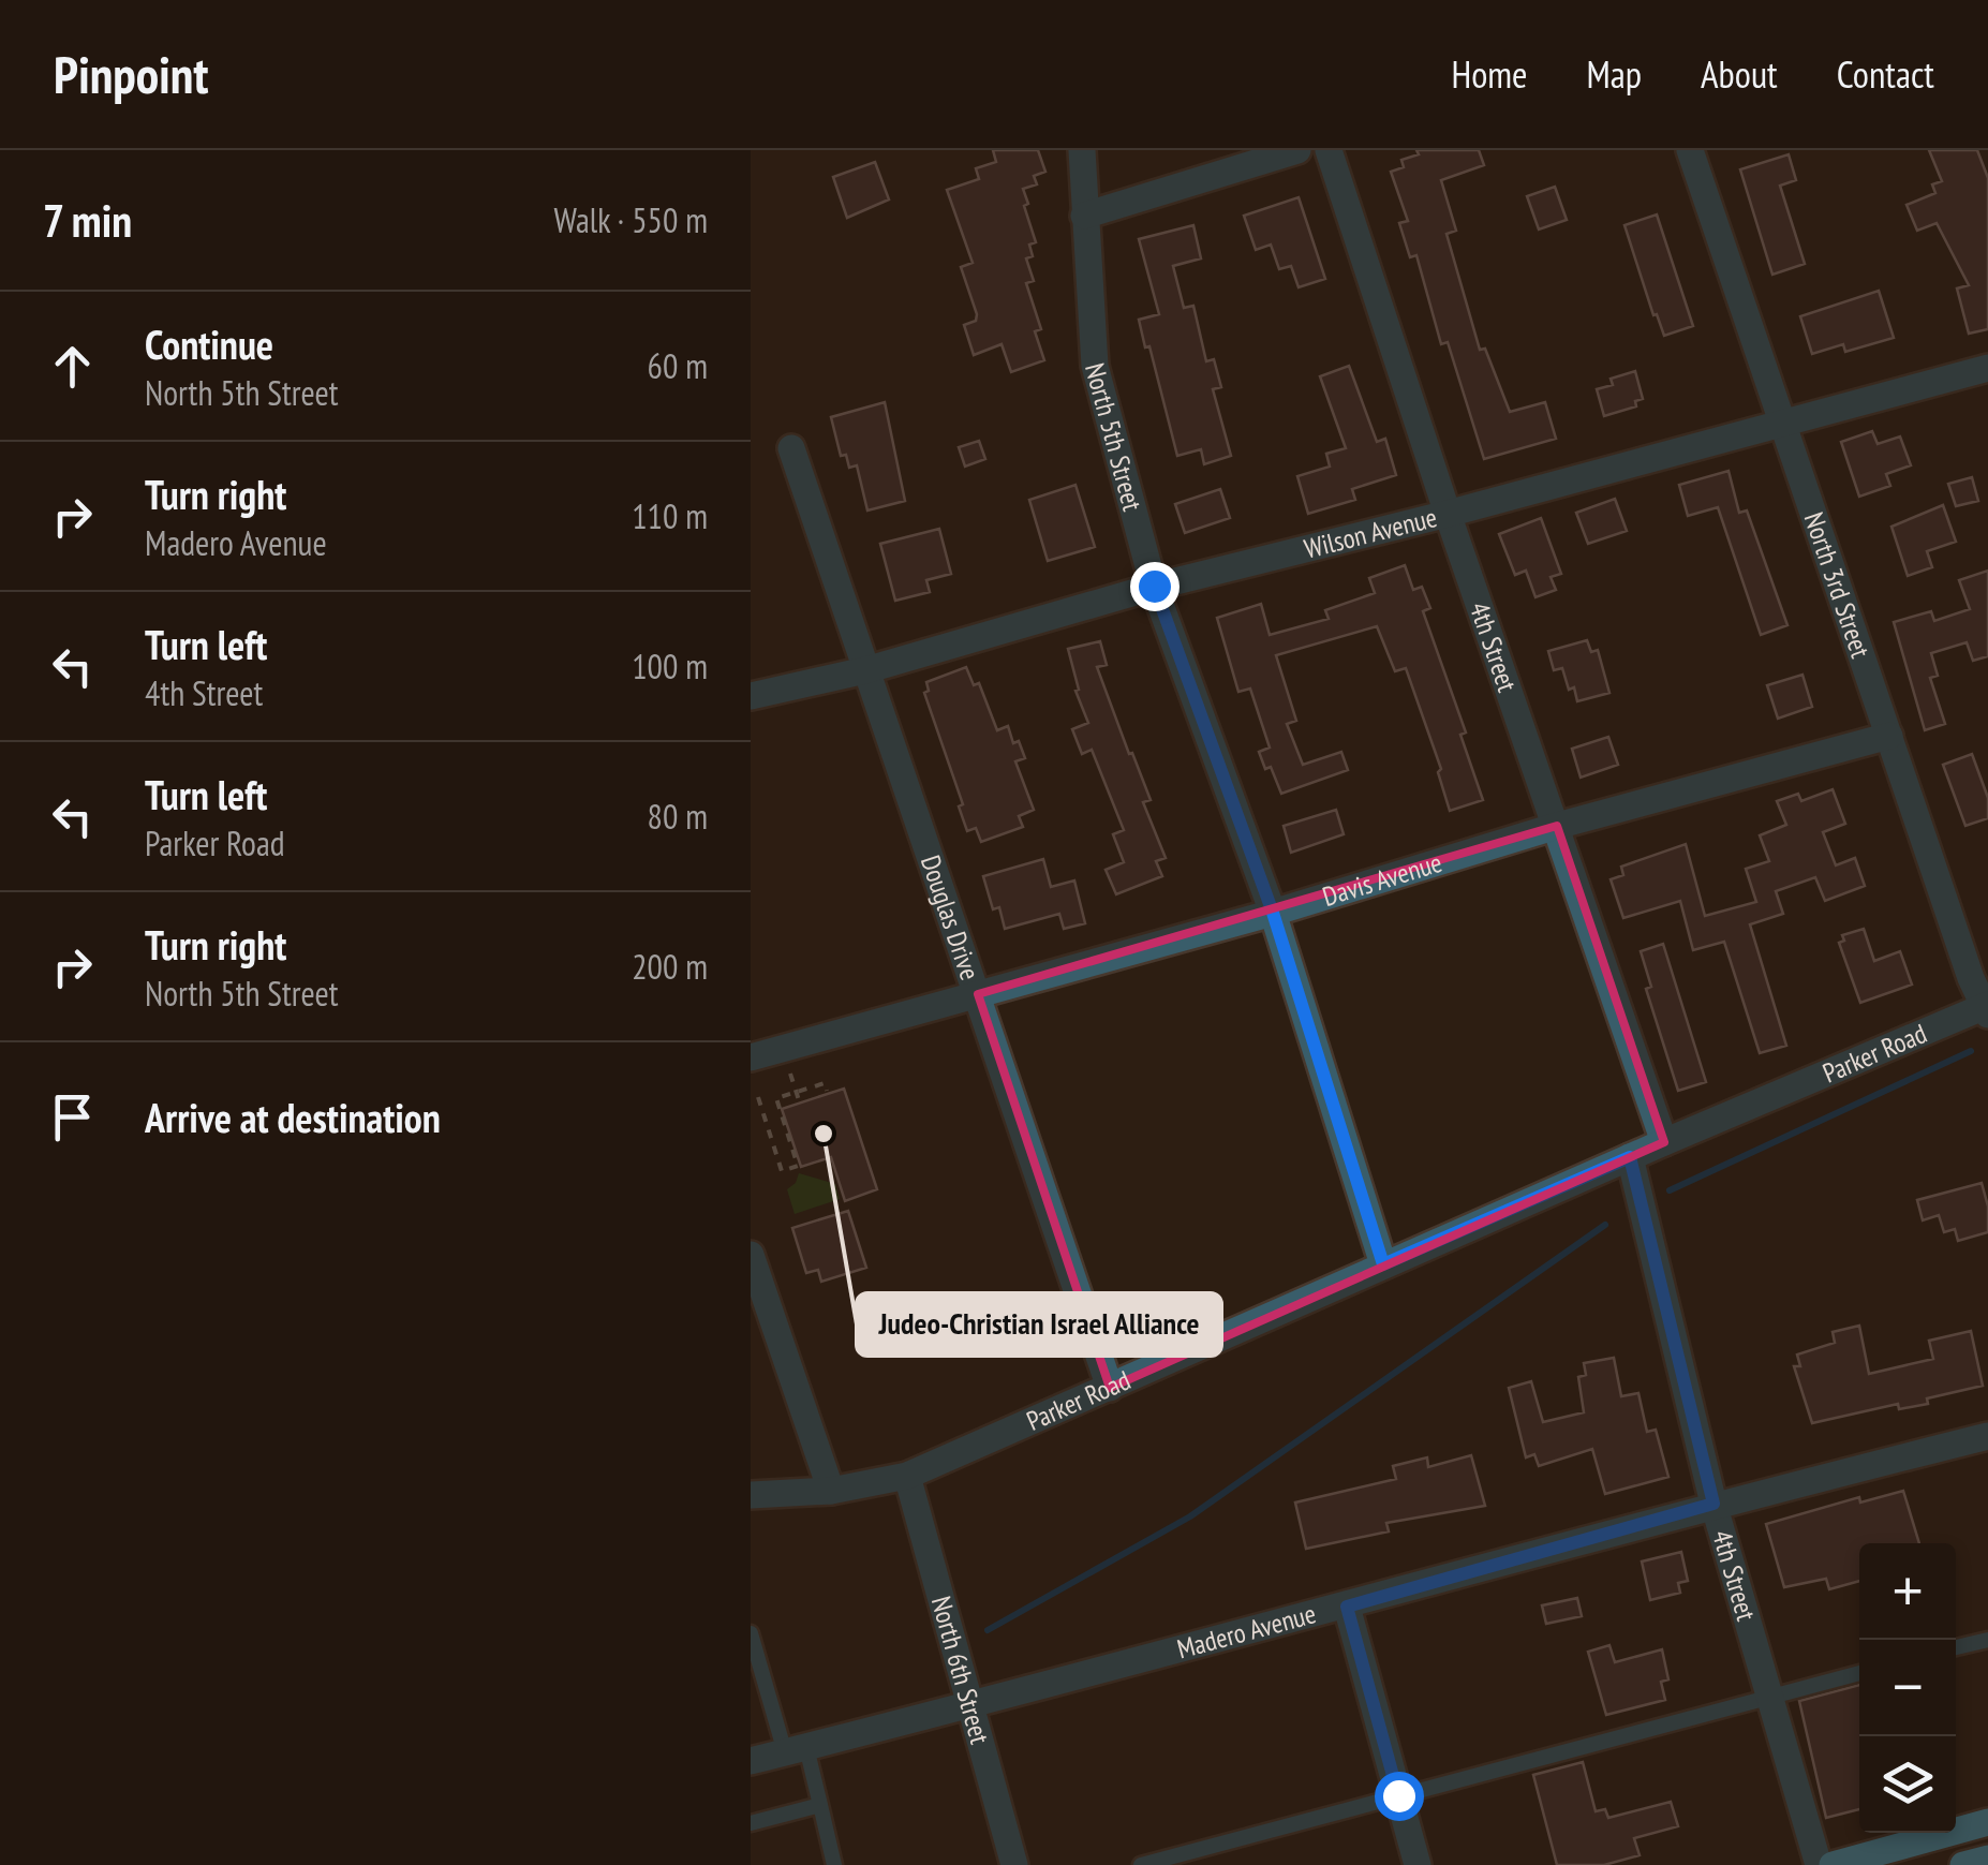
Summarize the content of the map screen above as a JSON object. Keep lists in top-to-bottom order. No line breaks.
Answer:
{"streets":{"street":["North 5th Street","Wilson Avenue","North 3rd Street","4th Street","Davis Avenue","Douglas Drive","Parker Road","Madero Avenue","North 6th Street"]},"crossings":[["North 5th Street","Wilson Avenue"],["North 5th Street","Davis Avenue"],["North 5th Street","Parker Road"],["Wilson Avenue","North 3rd Street"],["Wilson Avenue","4th Street"],["Wilson Avenue","Douglas Drive"],["North 3rd Street","Davis Avenue"],["North 3rd Street","Parker Road"],["4th Street","Davis Avenue"],["4th Street","Parker Road"],["4th Street","Madero Avenue"],["Davis Avenue","Douglas Drive"],["Douglas Drive","Parker Road"],["Parker Road","North 6th Street"],["Madero Avenue","North 6th Street"]],"places":["Judeo-Christian Israel Alliance"],"page":{"header":"Pinpoint","nav":["Home","Map","About","Contact"],"heading":["7 min","Walk · 550 m"],"list":[["Continue","North 5th Street","60 m"],["Turn right","Madero Avenue","110 m"],["Turn left","4th Street","100 m"],["Turn left","Parker Road","80 m"],["Turn right","North 5th Street","200 m"],"Arrive at destination"],"map_buttons":["+","−"]}}
